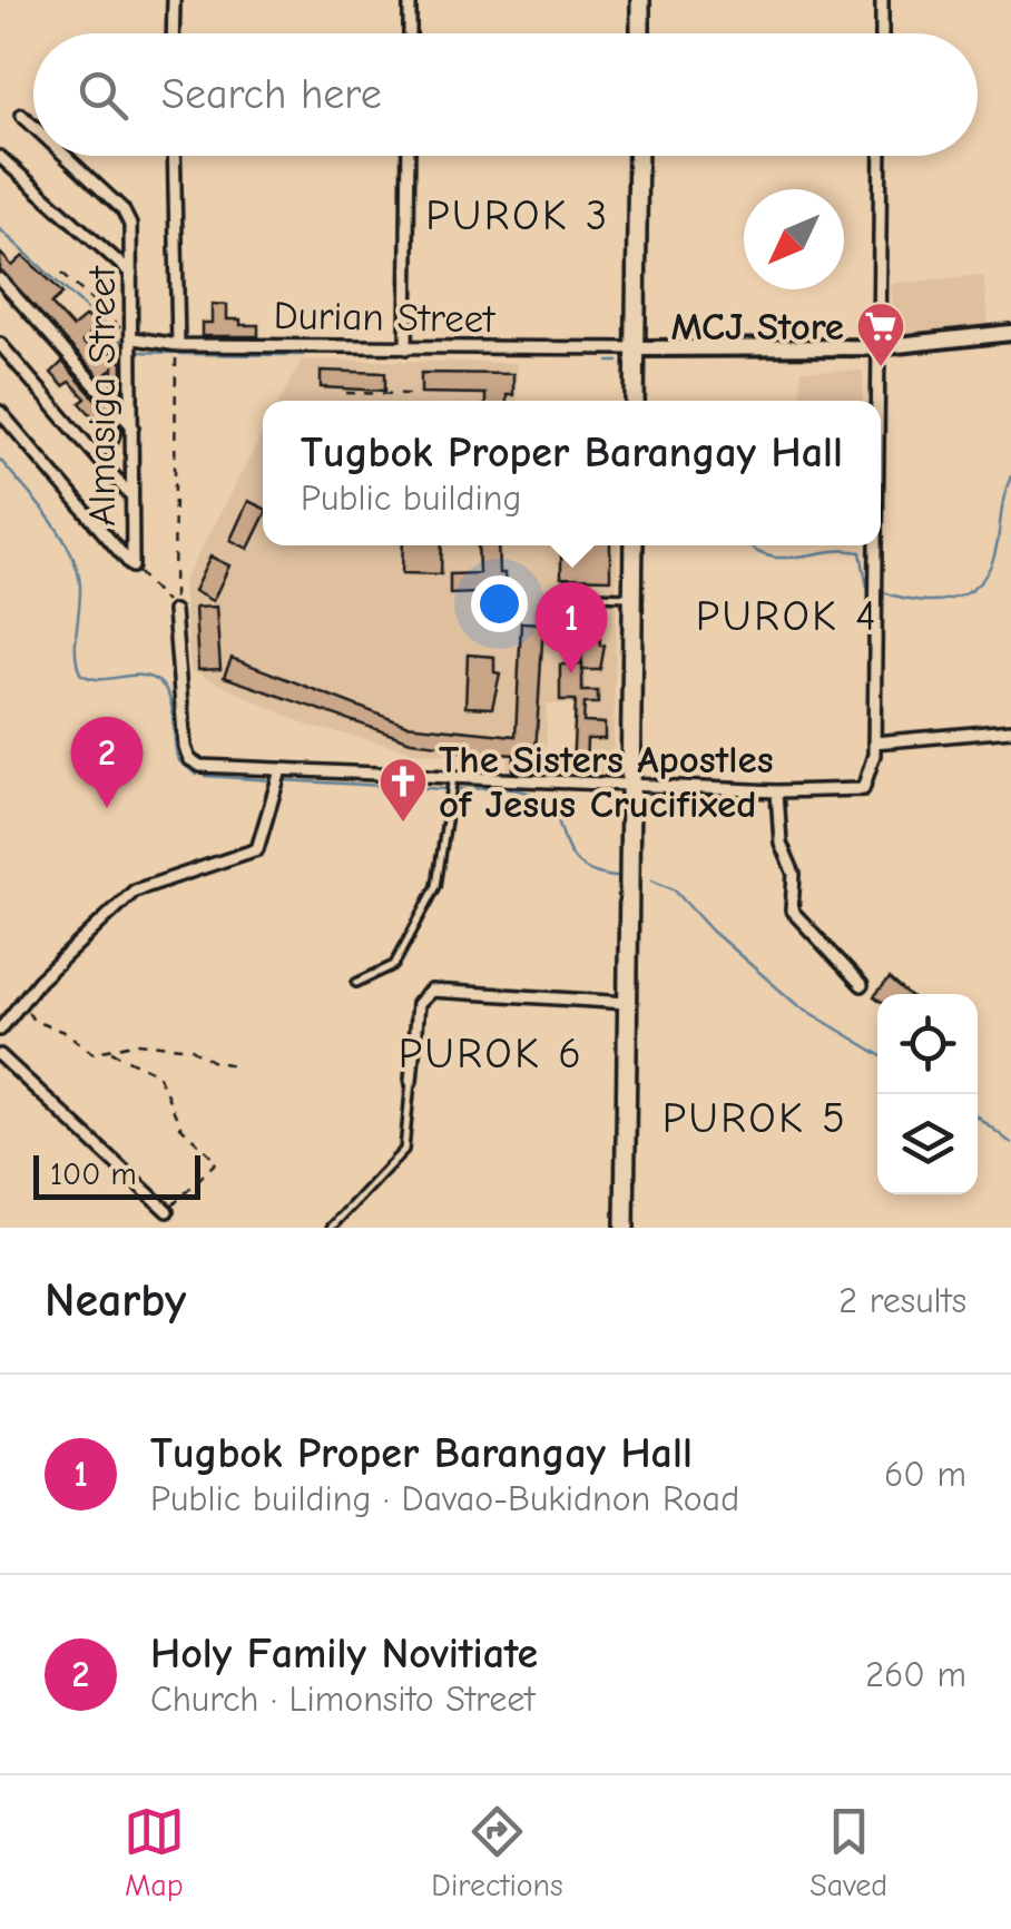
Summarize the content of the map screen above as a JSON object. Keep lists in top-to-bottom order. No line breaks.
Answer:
{"streets":{"street":["Durian Street","Almasiga Street"]},"crossings":[["Durian Street","Almasiga Street"]],"districts":["PUROK 3","PUROK 4","PUROK 6","PUROK 5"],"places":{"supermarket":["MCJ Store"],"church":["The Sisters Apostles of Jesus Crucifixed"]},"scale_bar":"100 m","north":"bottom left","page":{"search":"Search here","popup":["Tugbok Proper Barangay Hall","Public building"],"pins":["1","2"],"scale":"100 m","heading":["Nearby","2 results"],"list":[{"mark":"1","name":"Tugbok Proper Barangay Hall","note":"Public building · Davao-Bukidnon Road","value":"60 m"},{"mark":"2","name":"Holy Family Novitiate","note":"Church · Limonsito Street","value":"260 m"}],"nav":["Map","Directions","Saved"]}}
